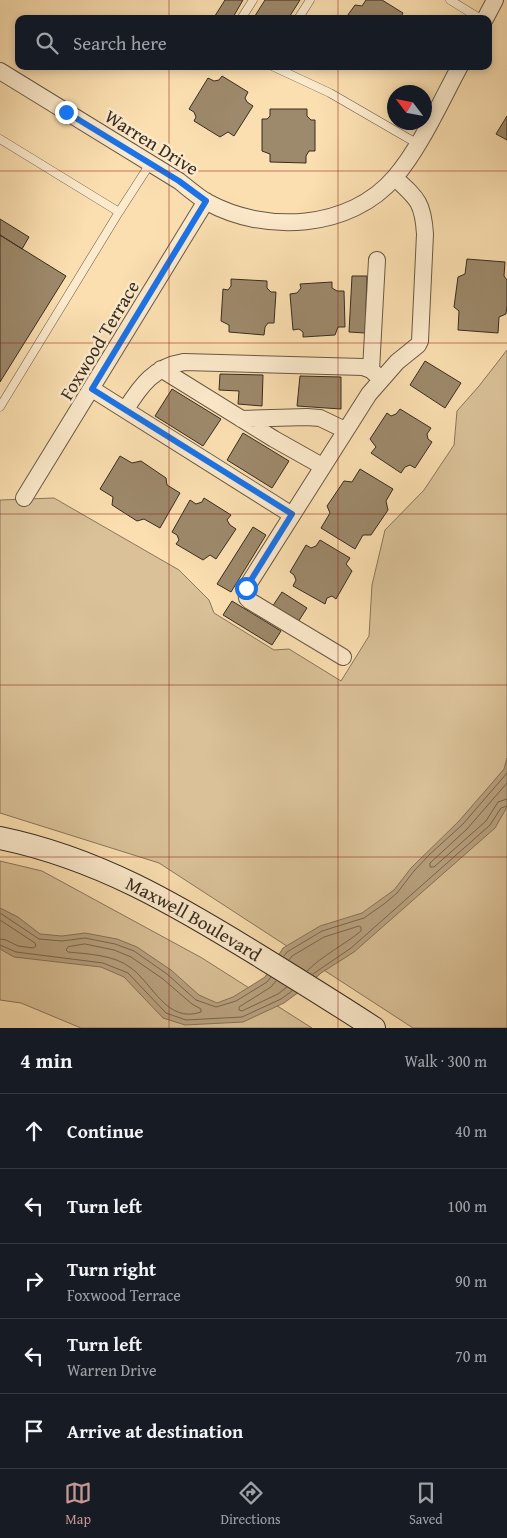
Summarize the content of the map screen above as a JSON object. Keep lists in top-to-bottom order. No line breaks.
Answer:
{"streets":{"street":["Warren Drive","Foxwood Terrace","Maxwell Boulevard"]},"crossings":[["Warren Drive","Foxwood Terrace"]],"north":"top left","page":{"search":"Search here","heading":["4 min","Walk · 300 m"],"list":[["Continue","40 m"],["Turn left","100 m"],["Turn right","Foxwood Terrace","90 m"],["Turn left","Warren Drive","70 m"],"Arrive at destination"],"nav":["Map","Directions","Saved"]}}
